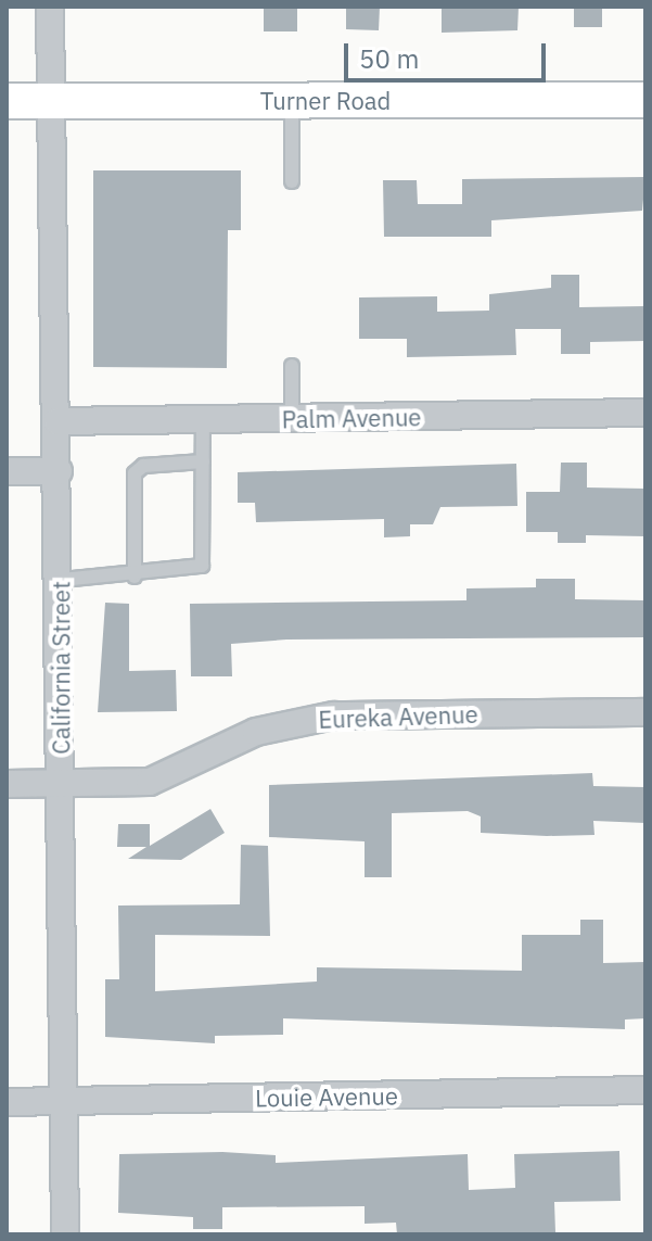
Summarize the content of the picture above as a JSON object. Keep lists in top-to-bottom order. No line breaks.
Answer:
{"streets":{"main road":["Turner Road"],"street":["Palm Avenue","California Street","Eureka Avenue","Louie Avenue"]},"crossings":[["Turner Road","California Street"],["Palm Avenue","California Street"],["California Street","Eureka Avenue"],["California Street","Louie Avenue"]],"scale_bar":"50 m"}
